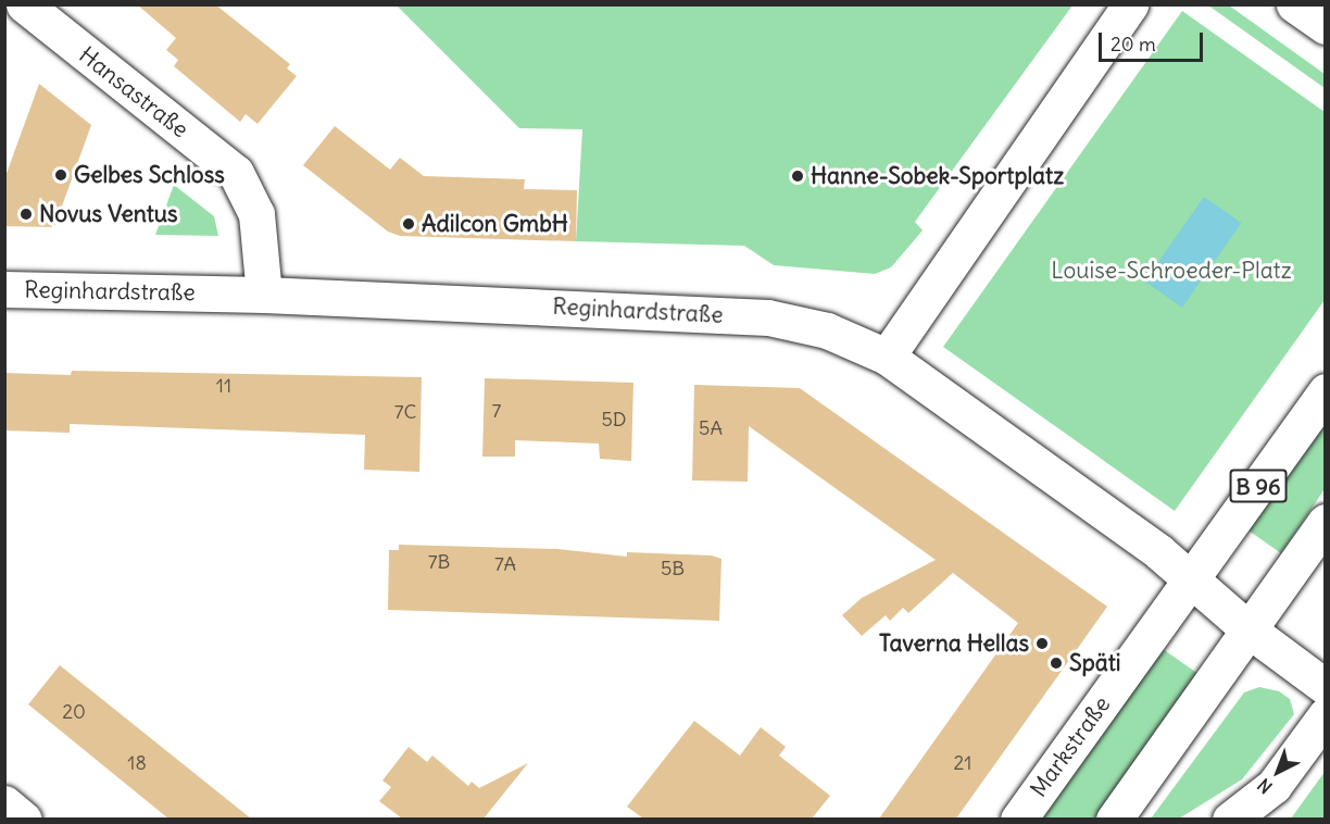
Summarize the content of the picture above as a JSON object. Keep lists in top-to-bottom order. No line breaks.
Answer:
{"streets":{"street":["Hansastraße","Reginhardstraße","B 96","Markstraße"]},"crossings":[["Hansastraße","Reginhardstraße"],["Reginhardstraße","B 96"],["Reginhardstraße","Markstraße"],["B 96","Markstraße"]],"parks":["Louise-Schroeder-Platz"],"places":["Gelbes Schloss","Hanne-Sobek-Sportplatz","Novus Ventus","Adilcon GmbH","Taverna Hellas","Späti"],"house_numbers":["11","7","7C","5D","5A","7B","7A","5B","20","18","21"],"scale_bar":"20 m","north":"bottom left"}
